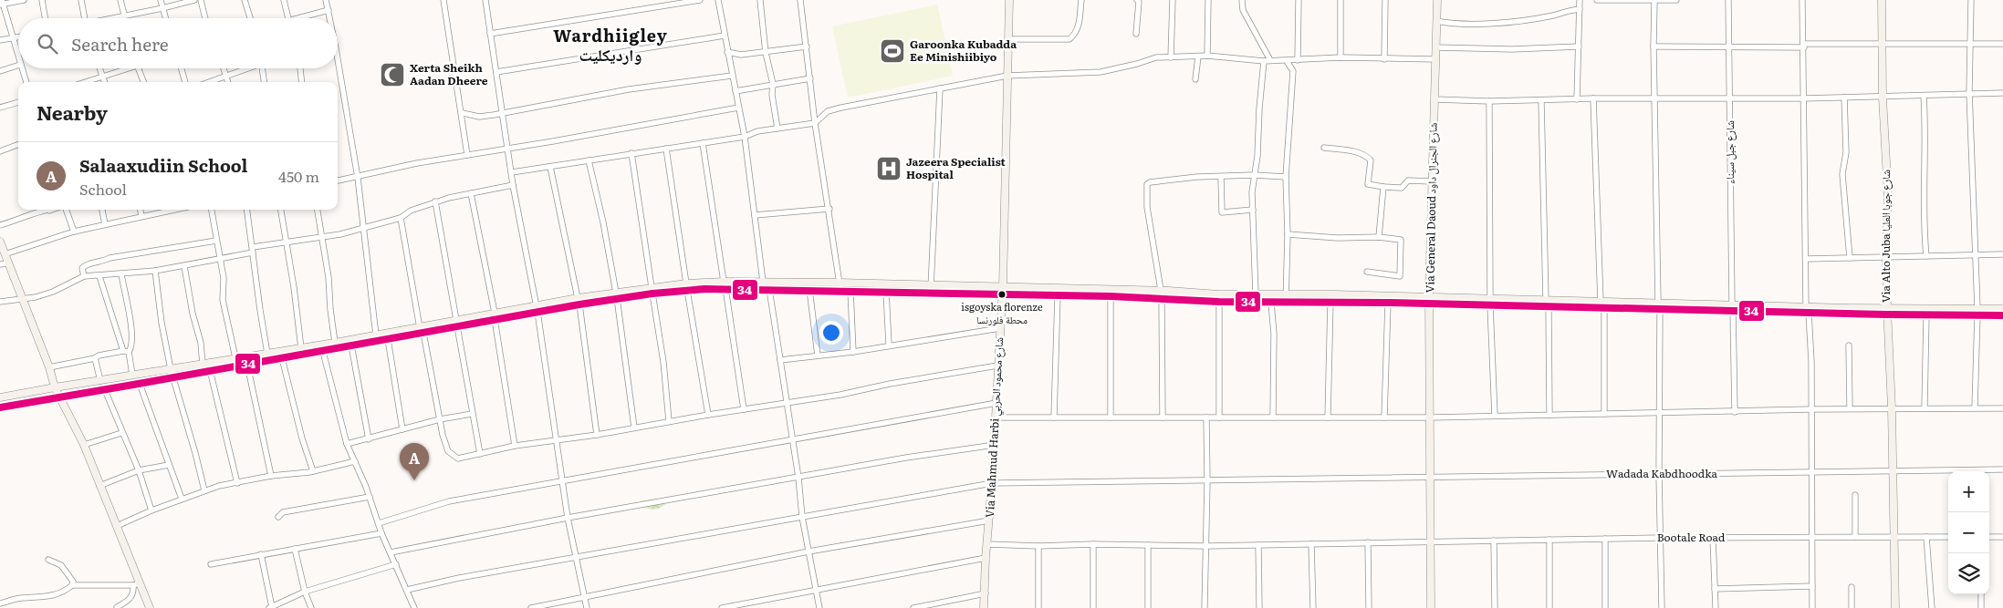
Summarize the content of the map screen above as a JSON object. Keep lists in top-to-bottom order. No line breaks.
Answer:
{"streets":{"main road":["Via General Daoud شارع الجنرال داود","Via Alto Juba شارع جوبا العليا","Via Mahmud Harbi شارع محمود الحربي"],"street":["شارع جبل سيناء","Wadada Kabdhoodka","Bootale Road"]},"crossings":[["Via General Daoud شارع الجنرال داود","Wadada Kabdhoodka"],["Via General Daoud شارع الجنرال داود","Bootale Road"],["Via Alto Juba شارع جوبا العليا","Wadada Kabdhoodka"],["Via Alto Juba شارع جوبا العليا","Bootale Road"],["Via Mahmud Harbi شارع محمود الحربي","Wadada Kabdhoodka"],["Via Mahmud Harbi شارع محمود الحربي","Bootale Road"]],"districts":["Wardhiigley وارديكليت"],"places":{"sports":["Garoonka Kubadda Ee Minishiibiyo"],"mosque":["Xerta Sheikh Aadan Dheere"],"hospital":["Jazeera Specialist Hospital"],"other":["isgoyska florenze محطة فلورنسا"]},"lines":["transit line 34"],"page":{"search":"Search here","heading":"Nearby","list":[{"mark":"A","name":"Salaaxudiin School","note":"School","value":"450 m"}],"pins":"A","map_buttons":["+","−"]}}
